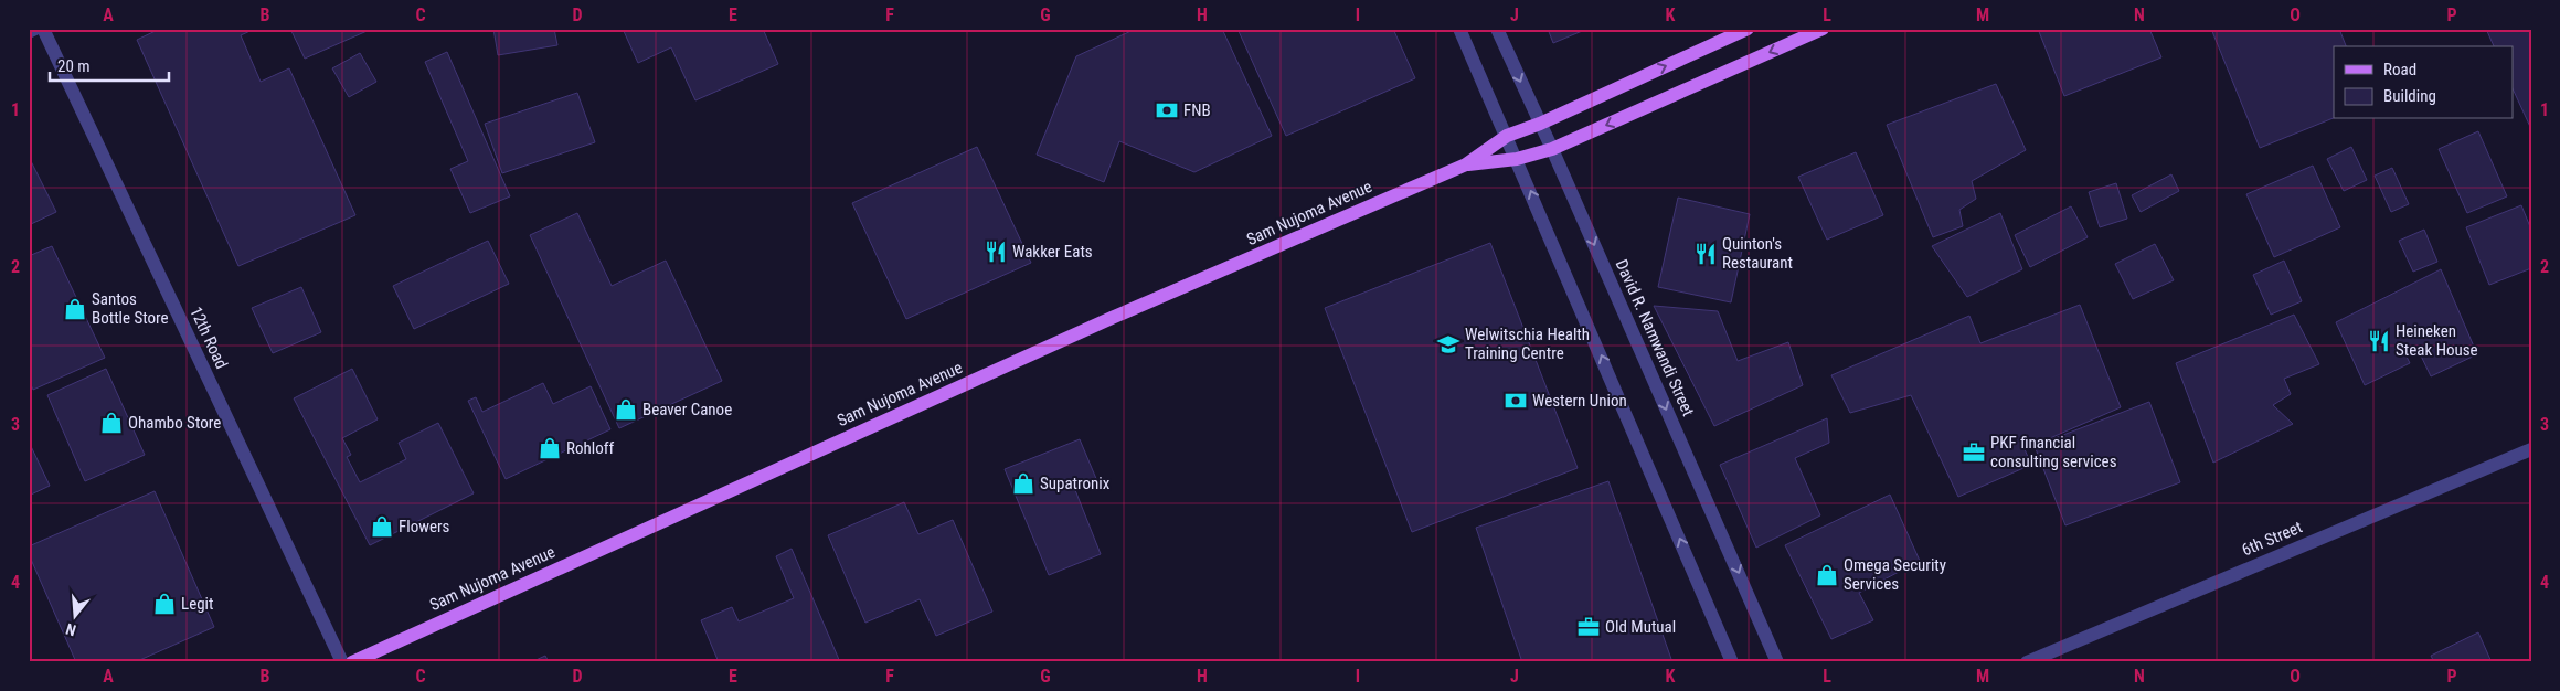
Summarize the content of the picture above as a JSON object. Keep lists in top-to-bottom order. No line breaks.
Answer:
{"streets":{"main road":["Sam Nujoma Avenue"],"street":["12th Road","David R. Namwandi Street","6th Street"]},"crossings":[["Sam Nujoma Avenue","David R. Namwandi Street"]],"places":{"bank":["FNB","Western Union"],"restaurant":["Wakker Eats","Quinton's Restaurant","Heineken Steak House"],"shop":["Santos Bottle Store","Beaver Canoe","Ohambo Store","Rohloff","Supatronix","Flowers","Omega Security Services","Legit"],"school or university":["Welwitschia Health Training Centre"],"office":["PKF financial consulting services","Old Mutual"]},"legend":["Road","Building"],"scale_bar":"20 m","north":"bottom","grid":{"columns":["A","B","C","D","E","F","G","H","I","J","K","L","M","N","O","P"],"rows":["1","2","3","4"]}}
